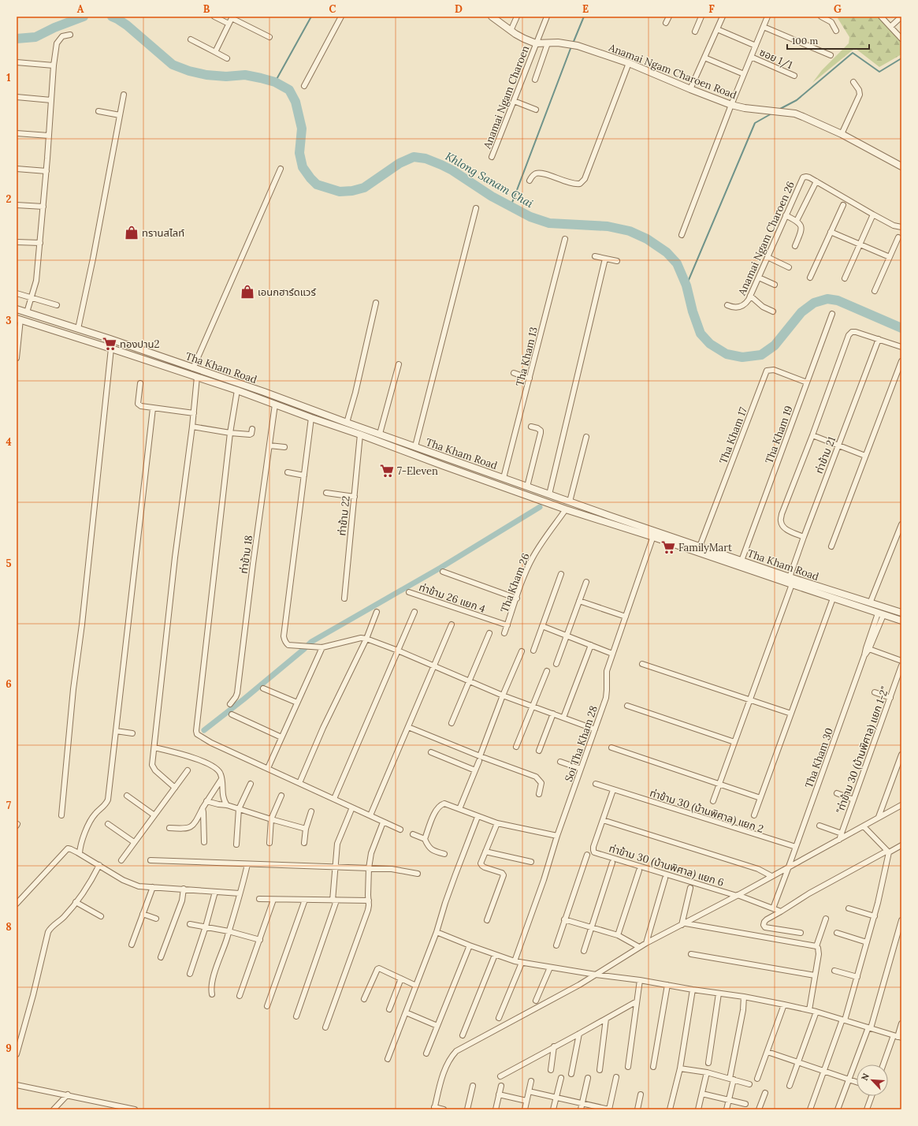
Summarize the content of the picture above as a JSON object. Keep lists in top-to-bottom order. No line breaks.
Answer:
{"streets":{"street":["ซอย 1/1","Anamai Ngam Charoen Road","Anamai Ngam Charoen","Anamai Ngam Charoen 26","Tha Kham 13","Tha Kham Road","Tha Kham 19","Tha Kham 17","ท่าข้าม 21","ท่าข้าม 22","ท่าข้าม 18","Tha Kham 26","ท่าข้าม 26 แยก 4","Soi Tha Kham 28","\"ท่าข้าม 30 (บ้านพิศาล) แยก 1-2\"","Tha Kham 30","ท่าข้าม 30 (บ้านพิศาล) แยก 2","ท่าข้าม 30 (บ้านพิศาล) แยก 6"]},"crossings":[["Anamai Ngam Charoen Road","Anamai Ngam Charoen"],["Tha Kham 13","Tha Kham Road"],["Tha Kham Road","Tha Kham 19"],["Tha Kham Road","Tha Kham 17"],["Tha Kham Road","ท่าข้าม 21"],["Tha Kham Road","ท่าข้าม 22"],["Tha Kham Road","ท่าข้าม 18"],["Tha Kham Road","Tha Kham 26"],["Tha Kham Road","Soi Tha Kham 28"],["Tha Kham Road","Tha Kham 30"],["Tha Kham 19","Tha Kham 17"],["Tha Kham 26","ท่าข้าม 26 แยก 4"],["Tha Kham 30","ท่าข้าม 30 (บ้านพิศาล) แยก 2"],["Tha Kham 30","ท่าข้าม 30 (บ้านพิศาล) แยก 6"]],"water":["Khlong Sanam Chai"],"places":{"shop":["ทรานสไลท์","เอนกฮาร์ดแวร์"],"supermarket":["ทองปาน2","7-Eleven","FamilyMart"]},"scale_bar":"100 m","north":"top left","grid":{"columns":["A","B","C","D","E","F","G"],"rows":["1","2","3","4","5","6","7","8","9"]}}
